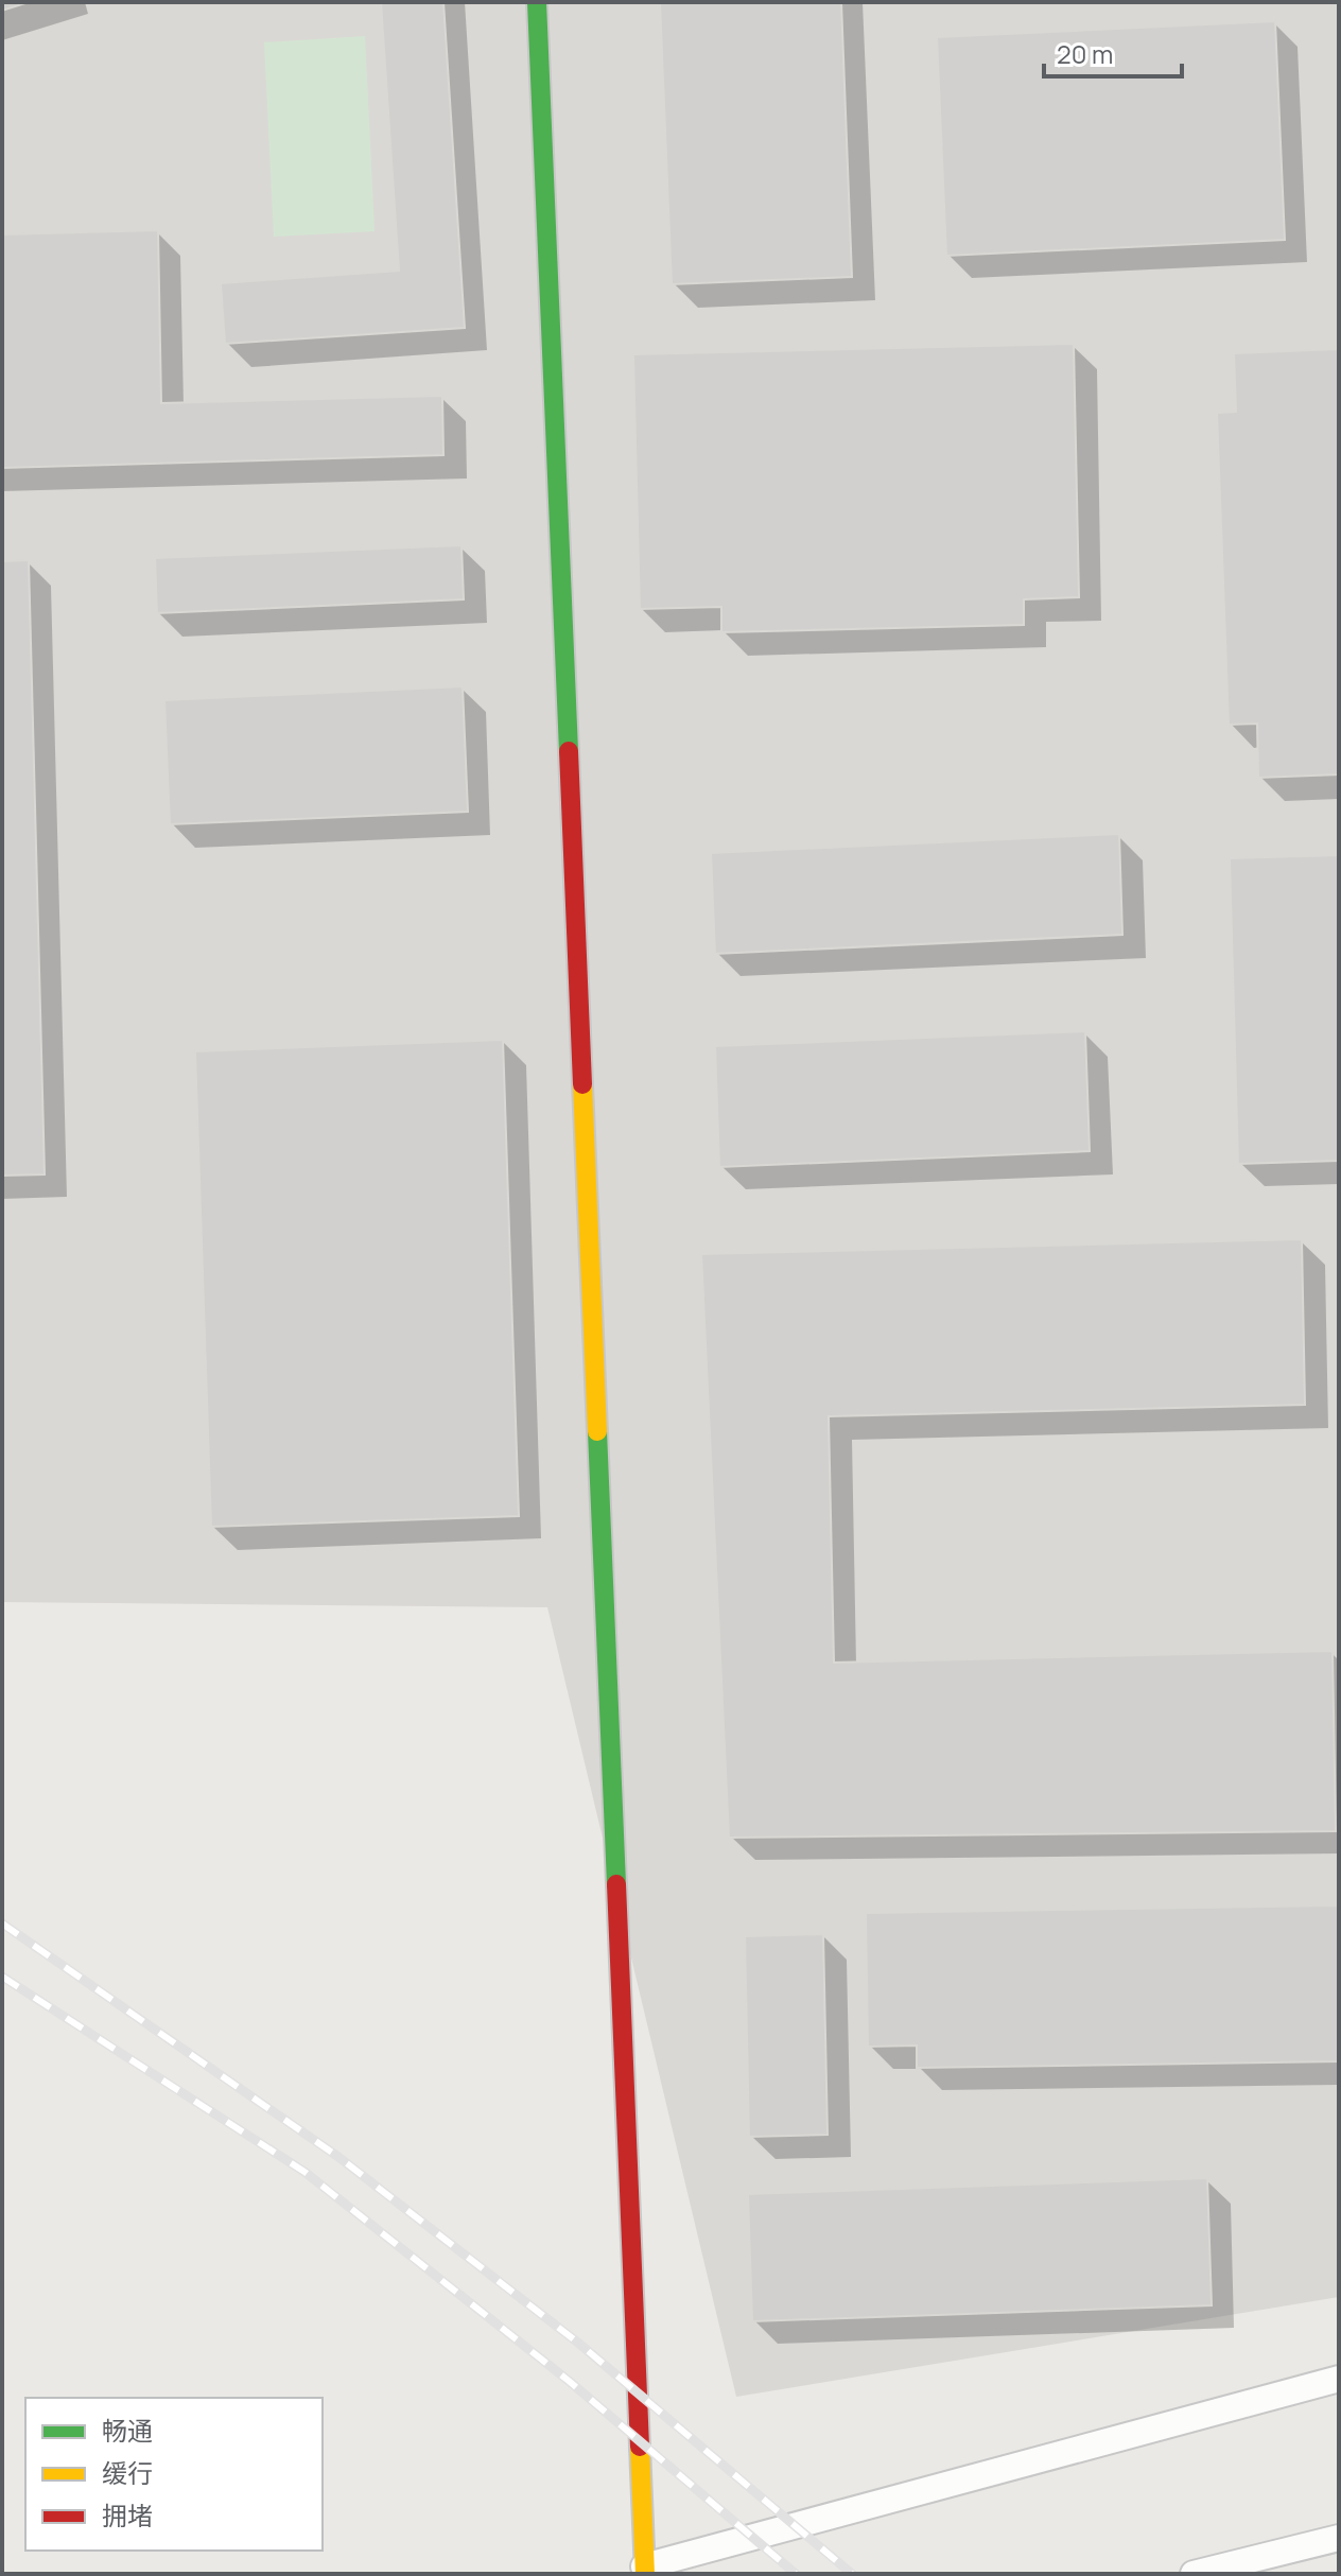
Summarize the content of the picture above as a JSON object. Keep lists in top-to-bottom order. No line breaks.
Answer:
{"legend":["畅通","缓行","拥堵"],"scale_bar":"20 m"}
